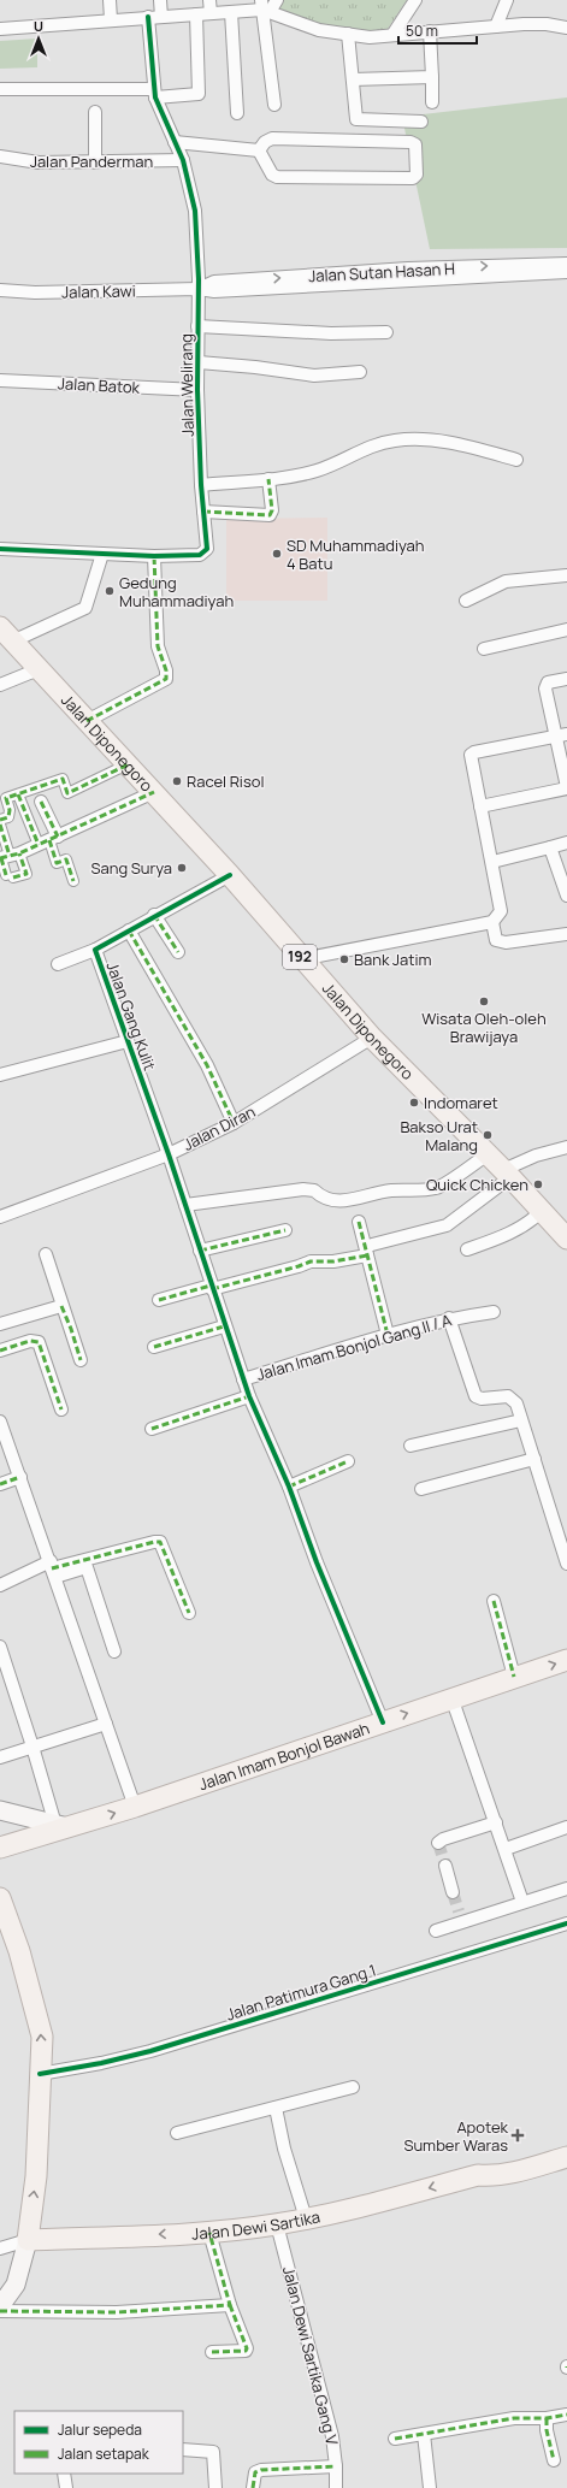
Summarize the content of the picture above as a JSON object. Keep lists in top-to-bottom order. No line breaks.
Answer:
{"streets":{"main road":["Jalan Diponegoro","192","Jalan Imam Bonjol Bawah","Jalan Dewi Sartika"],"street":["Jalan Panderman","Jalan Sutan Hasan H","Jalan Kawi","Jalan Batok","Jalan Welirang","Jalan Gang Kulit","Jalan Diran","Jalan Imam Bonjol Gang II / A","Jalan Patimura Gang 1","Jalan Dewi Sartika Gang V"]},"crossings":[["Jalan Panderman","Jalan Welirang"],["Jalan Sutan Hasan H","Jalan Kawi"],["Jalan Sutan Hasan H","Jalan Welirang"],["Jalan Kawi","Jalan Welirang"],["Jalan Batok","Jalan Welirang"],["Jalan Diponegoro","Jalan Gang Kulit"],["Jalan Diponegoro","Jalan Diran"],["Jalan Gang Kulit","Jalan Diran"],["Jalan Gang Kulit","Jalan Imam Bonjol Gang II / A"],["Jalan Gang Kulit","Jalan Imam Bonjol Bawah"],["Jalan Dewi Sartika","Jalan Dewi Sartika Gang V"]],"one_way":["Jalan Dewi Sartika"],"places":{"other":["SD Muhammadiyah 4 Batu","Gedung Muhammadiyah","Racel Risol","Sang Surya","Bank Jatim","Wisata Oleh-oleh Brawijaya","Indomaret","Bakso Urat Malang","Quick Chicken"],"health":["Apotek Sumber Waras"]},"legend":["Jalur sepeda","Jalan setapak"],"scale_bar":"50 m","north":"top"}
